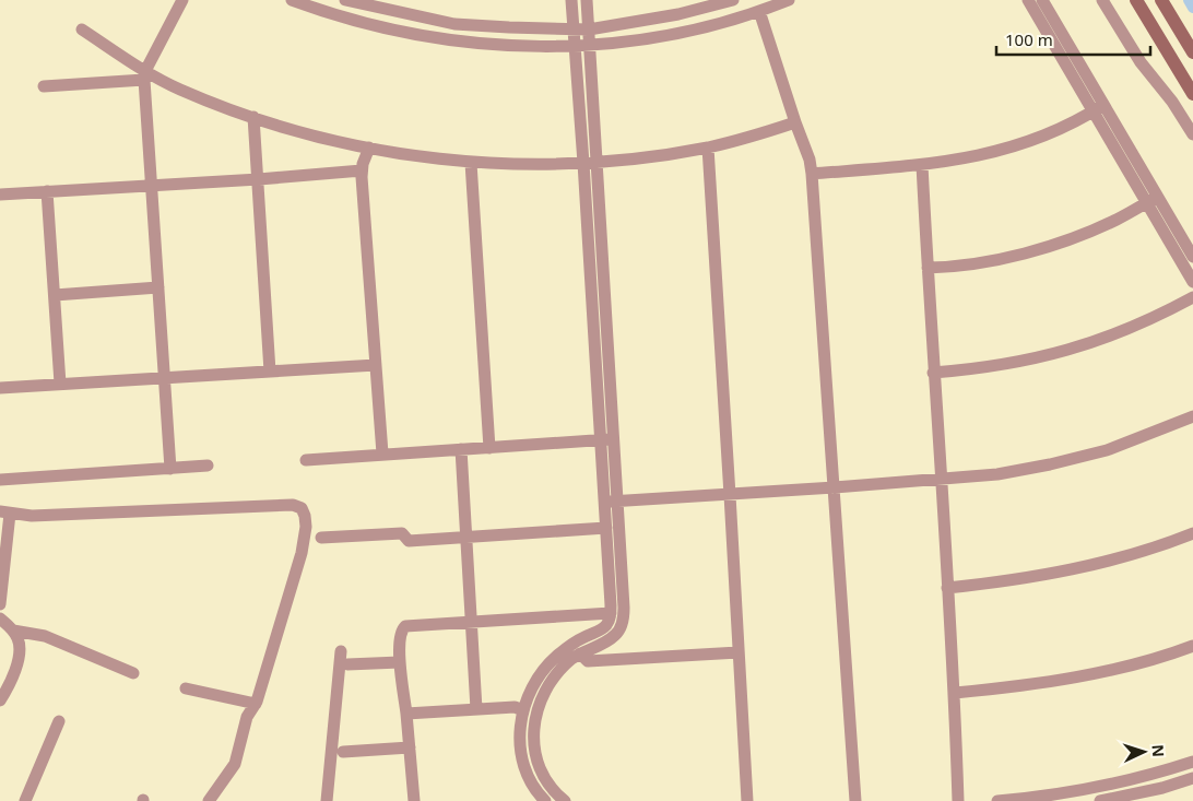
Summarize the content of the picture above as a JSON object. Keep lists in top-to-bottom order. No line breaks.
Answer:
{"scale_bar":"100 m","north":"right"}
